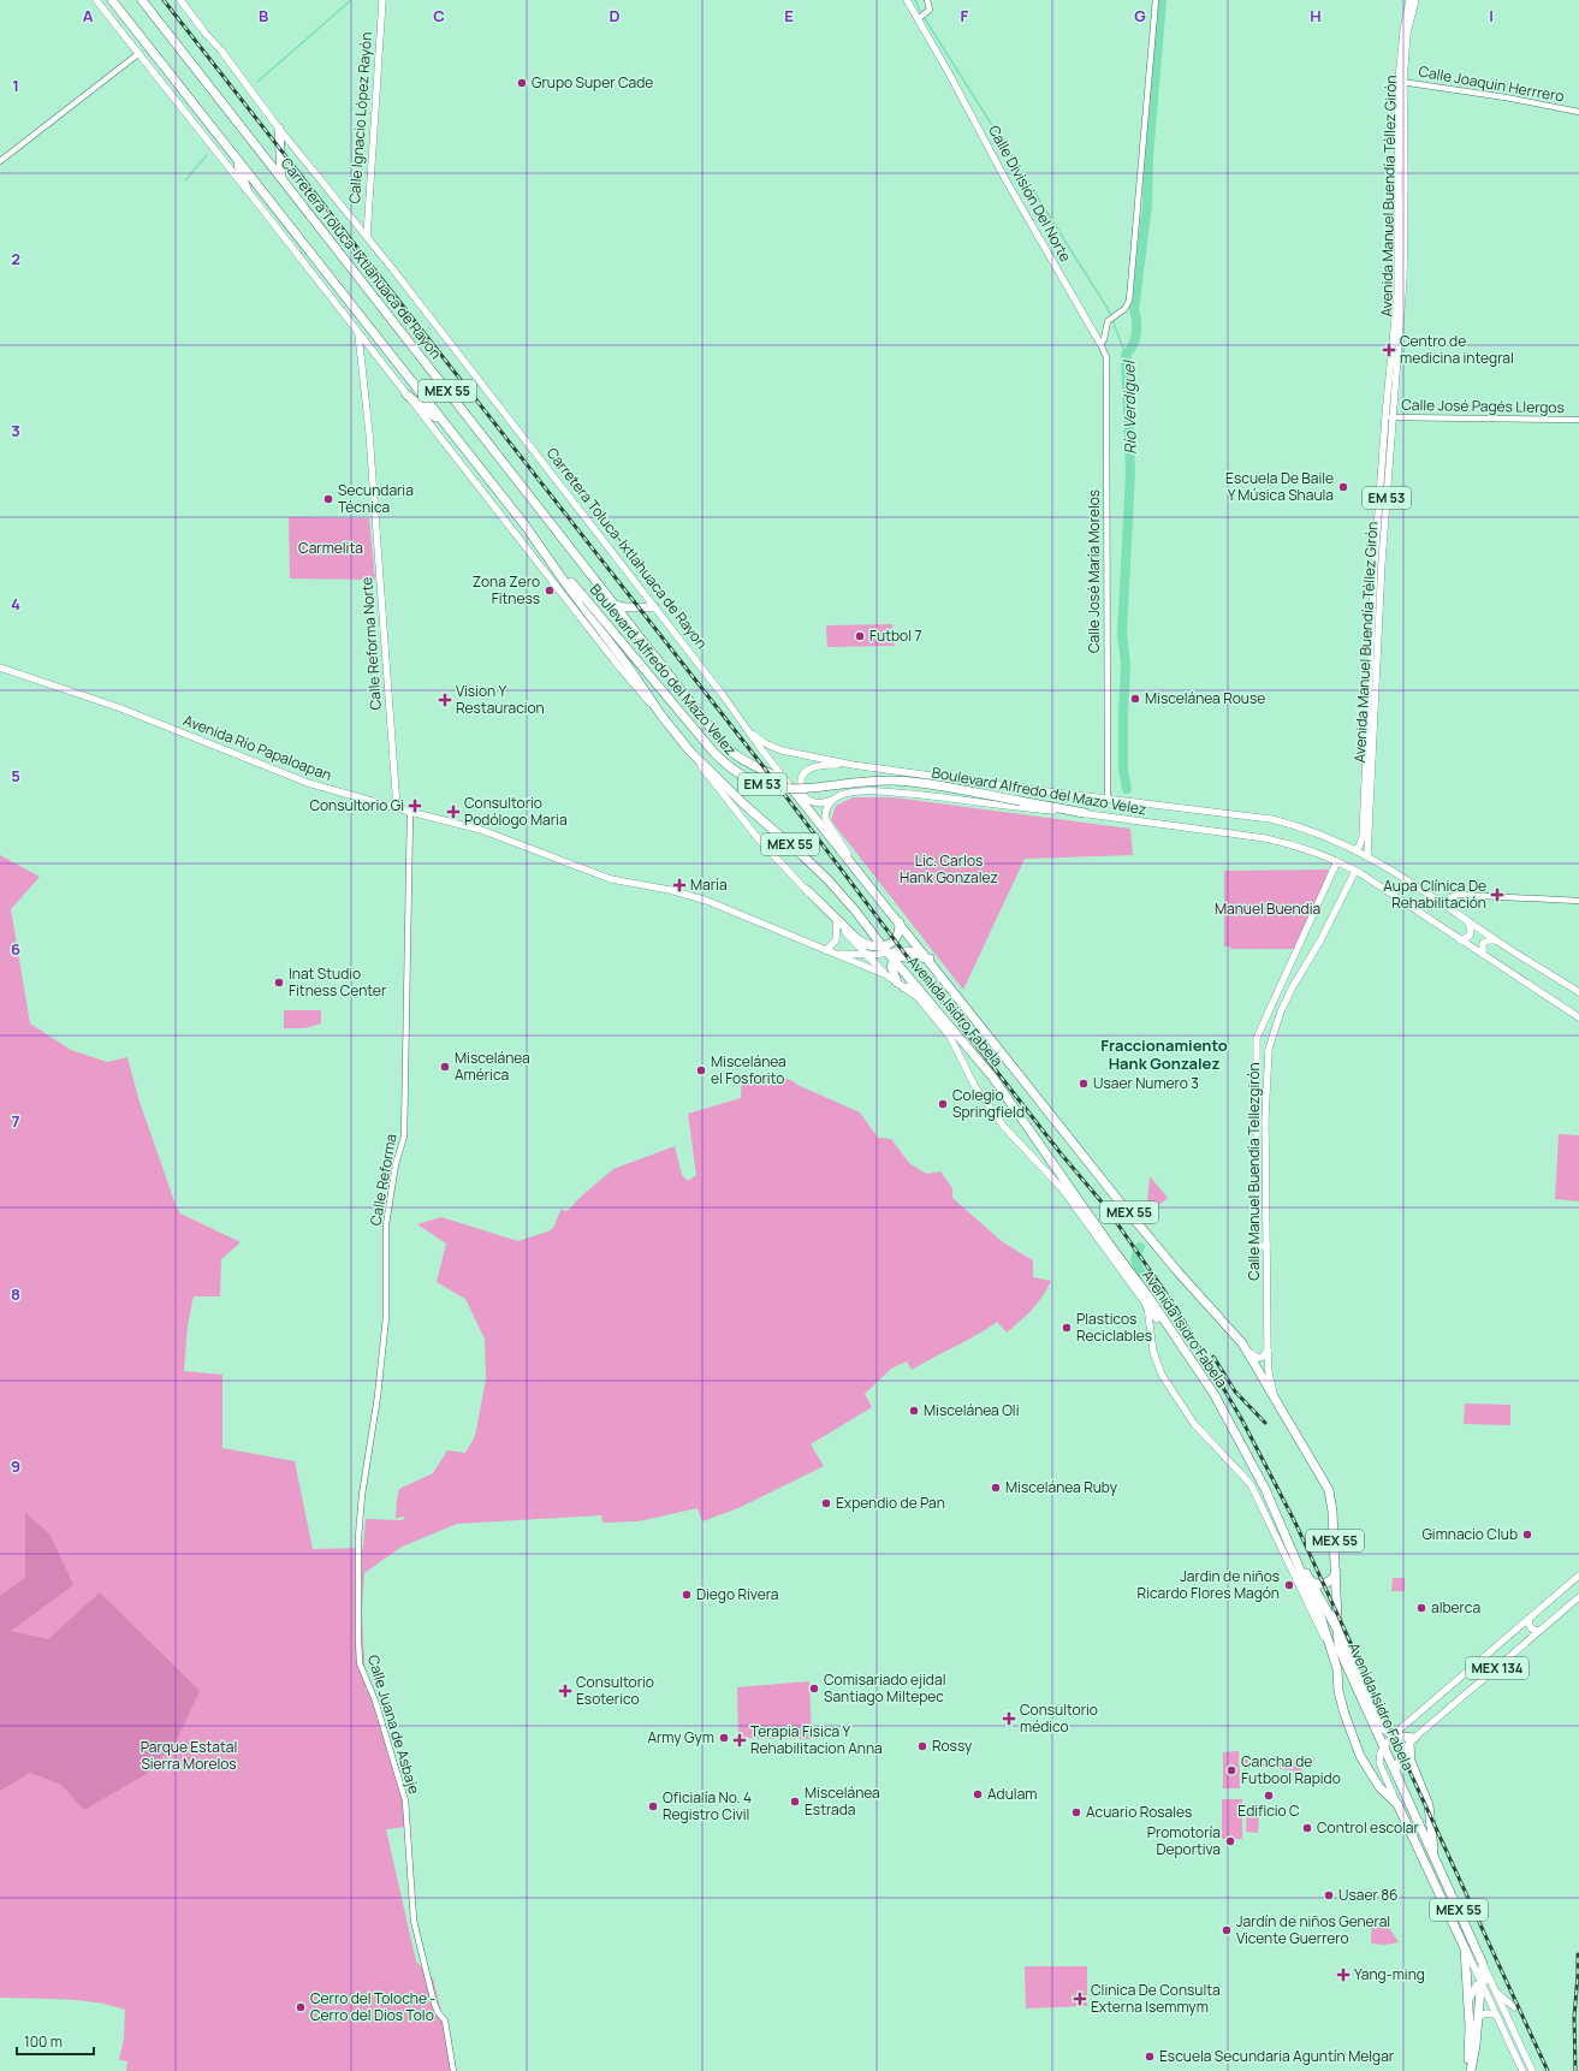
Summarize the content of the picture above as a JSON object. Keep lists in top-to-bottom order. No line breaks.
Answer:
{"streets":{"highway":["Carretera Toluca-Ixtlahuaca de Rayon","MEX 55","EM 53","Boulevard Alfredo del Mazo Velez","Avenida Isidro Fabela"],"main road":["Calle Ignacio López Rayón","Calle División Del Norte","Avenida Manuel Buendía Téllez Girón","Calle Reforma Norte","Avenida Río Papaloapan","Calle Manuel Buendía Tellezgirón","MEX 134"],"street":["Calle Joaquin Herrrero","Calle José Pagés Llergos","Calle José María Morelos","Calle Reforma","Calle Juana de Asbaje"]},"crossings":[["Calle Joaquin Herrrero","Avenida Manuel Buendía Téllez Girón"],["Calle Ignacio López Rayón","Carretera Toluca-Ixtlahuaca de Rayon"],["Calle División Del Norte","Calle José María Morelos"],["Avenida Manuel Buendía Téllez Girón","Calle José Pagés Llergos"],["Avenida Manuel Buendía Téllez Girón","Boulevard Alfredo del Mazo Velez"],["Carretera Toluca-Ixtlahuaca de Rayon","Boulevard Alfredo del Mazo Velez"],["Carretera Toluca-Ixtlahuaca de Rayon","Avenida Isidro Fabela"],["MEX 55","Boulevard Alfredo del Mazo Velez"],["MEX 55","Avenida Isidro Fabela"],["MEX 55","MEX 134"],["Calle José María Morelos","Boulevard Alfredo del Mazo Velez"],["Calle Reforma Norte","Avenida Río Papaloapan"],["Boulevard Alfredo del Mazo Velez","Calle Manuel Buendía Tellezgirón"],["Avenida Río Papaloapan","Avenida Isidro Fabela"],["Avenida Río Papaloapan","Calle Reforma"],["Avenida Isidro Fabela","Calle Manuel Buendía Tellezgirón"],["Avenida Isidro Fabela","MEX 134"],["Calle Reforma","Calle Juana de Asbaje"]],"districts":["Fraccionamiento Hank Gonzalez"],"water":["Río Verdiguel"],"parks":["Carmelita","Lic. Carlos Hank Gonzalez","Manuel Buendia","Parque Estatal Sierra Morelos"],"places":{"other":["Grupo Super Cade","Escuela De Baile Y Música Shaula","Secundaria Técnica","Zona Zero Fitness","Futbol 7","Miscelánea Rouse","Inat Studio Fitness Center","Miscelánea América","Miscelánea el Fosforito","Usaer Numero 3","Colegio Springfield","Plasticos Reciclables","Miscelánea Oli","Miscelánea Ruby","Expendio de Pan","Gimnacio Club","Jardin de niños Ricardo Flores Magón","Diego Rivera","alberca","Comisariado ejidal Santiago Miltepec","Army Gym","Rossy","Cancha de Futbool Rapido","Adulam","Edificio C","Miscelánea Estrada","Oficialía No. 4 Registro Civil","Acuario Rosales","Control escolar","Promotoría Deportiva","Usaer 86","Jardín de niños General Vicente Guerrero","Cerro del Toloche - Cerro del Dios Tolo","Escuela Secundaria Aguntín Melgar"],"health":["Centro de medicina integral","Vision Y Restauracion","Consultorio Gi","Consultorio Podólogo Maria","María","Aupa Clínica De Rehabilitación","Consultorio Esoterico","Consultorio médico","Terapia Fisica Y Rehabilitacion Anna","Yang-ming","Clinica De Consulta Externa Isemmym"]},"scale_bar":"100 m","grid":{"columns":["A","B","C","D","E","F","G","H","I"],"rows":["1","2","3","4","5","6","7","8","9"]}}
